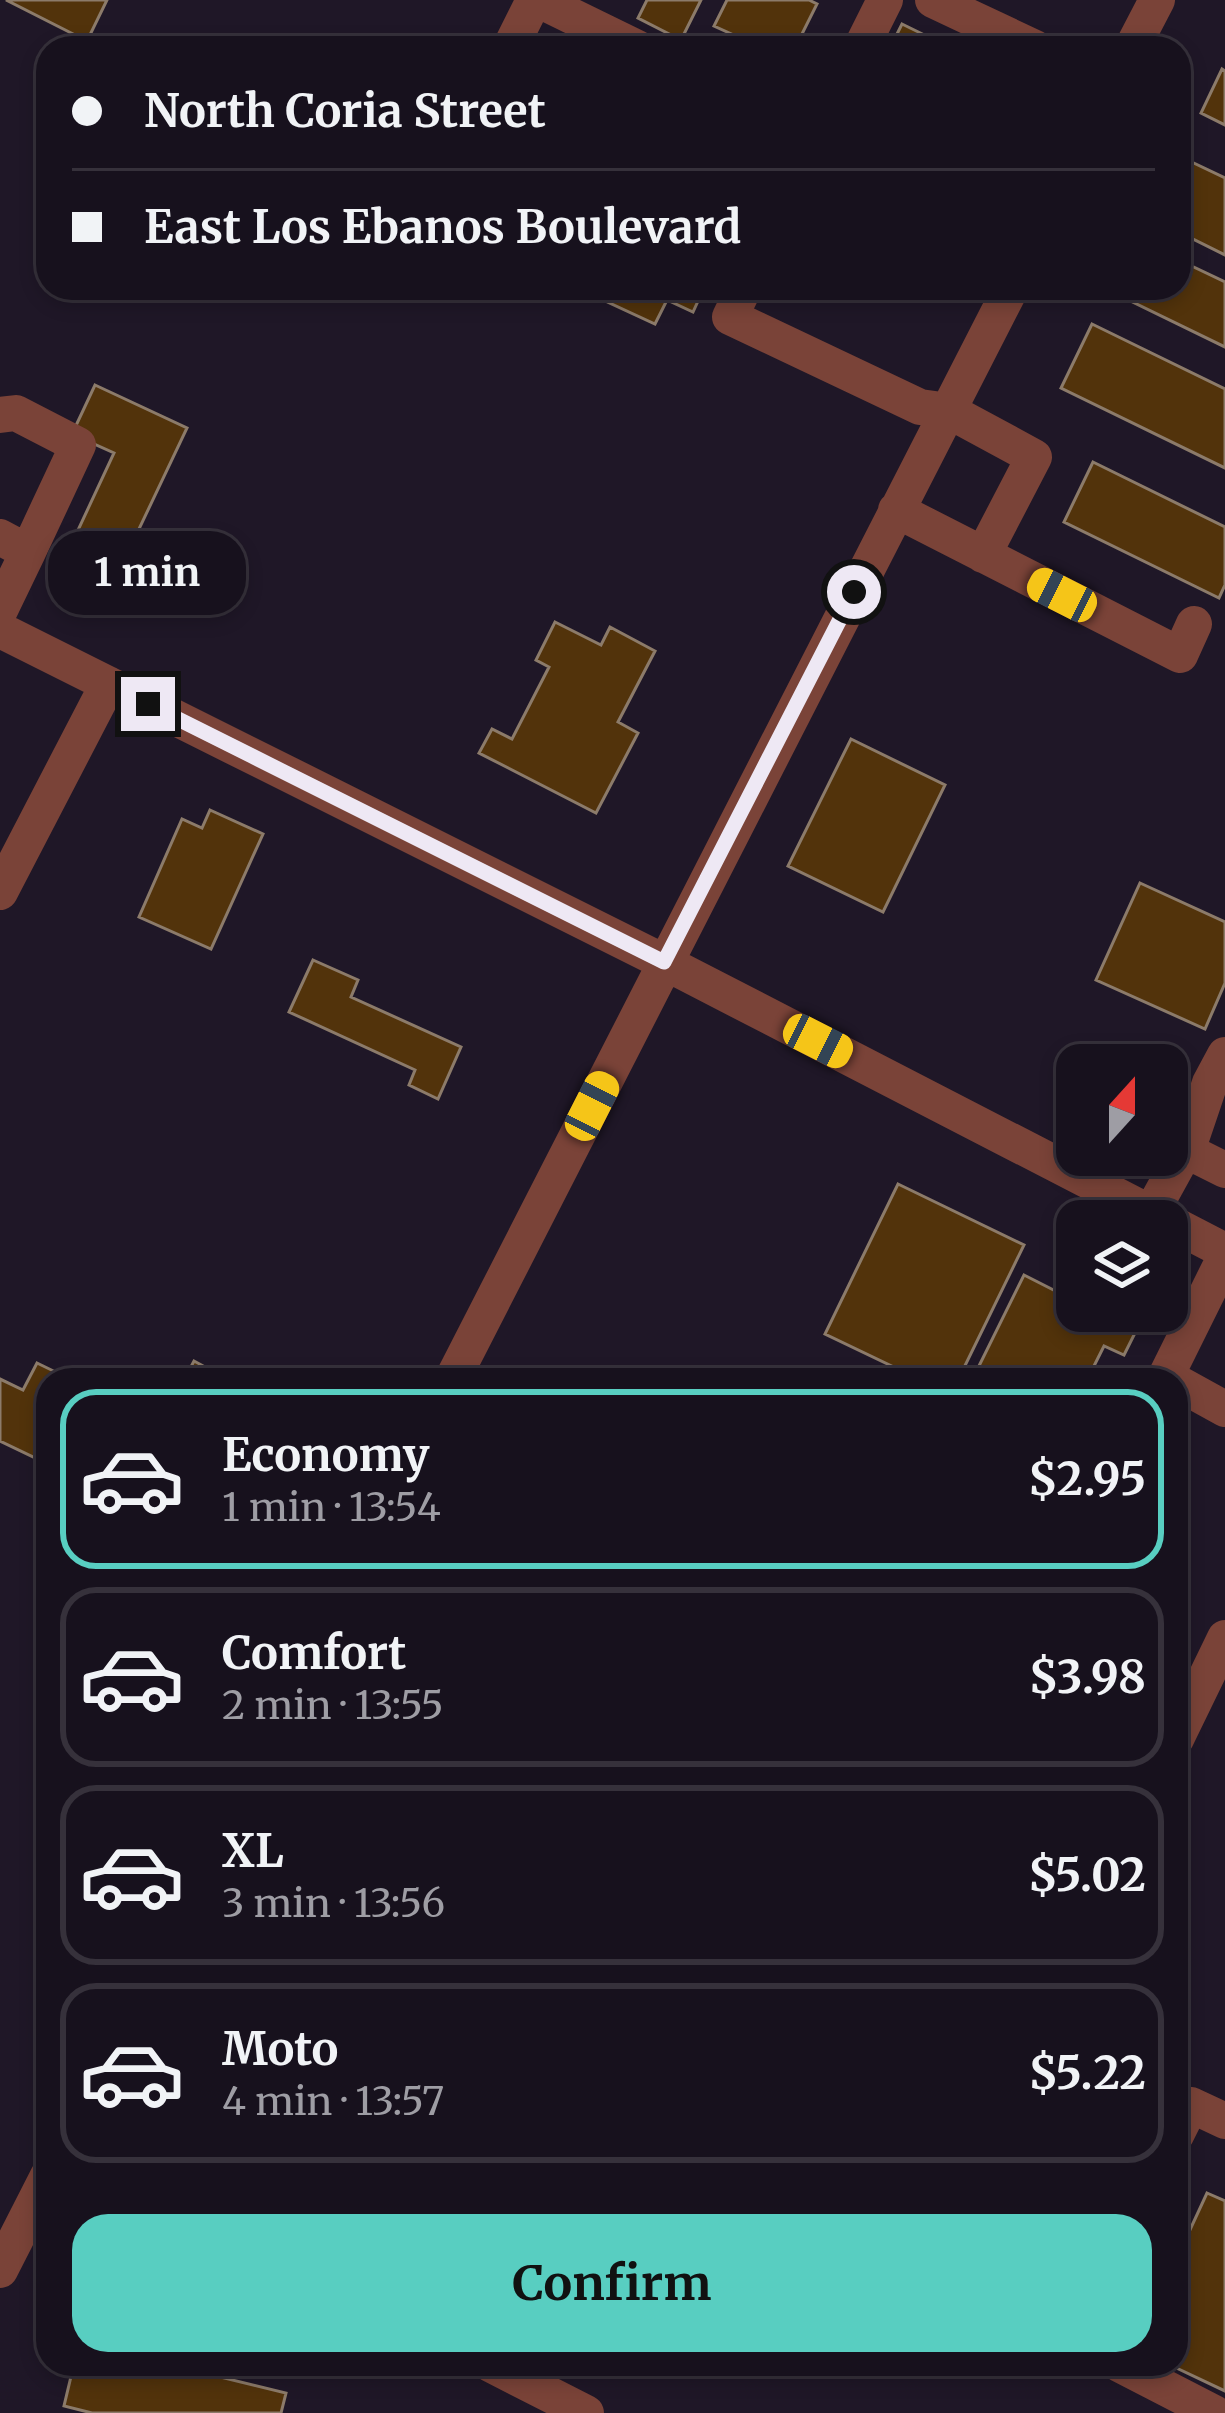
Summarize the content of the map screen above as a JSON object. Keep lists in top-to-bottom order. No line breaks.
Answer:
{"north":"top","page":{"banner":["North Coria Street","East Los Ebanos Boulevard"],"bubble":"1 min","list":[{"name":"Economy","note":"1 min · 13:54","value":"$2.95"},{"name":"Comfort","note":"2 min · 13:55","value":"$3.98"},{"name":"XL","note":"3 min · 13:56","value":"$5.02"},{"name":"Moto","note":"4 min · 13:57","value":"$5.22"}],"buttons":"Confirm"}}
